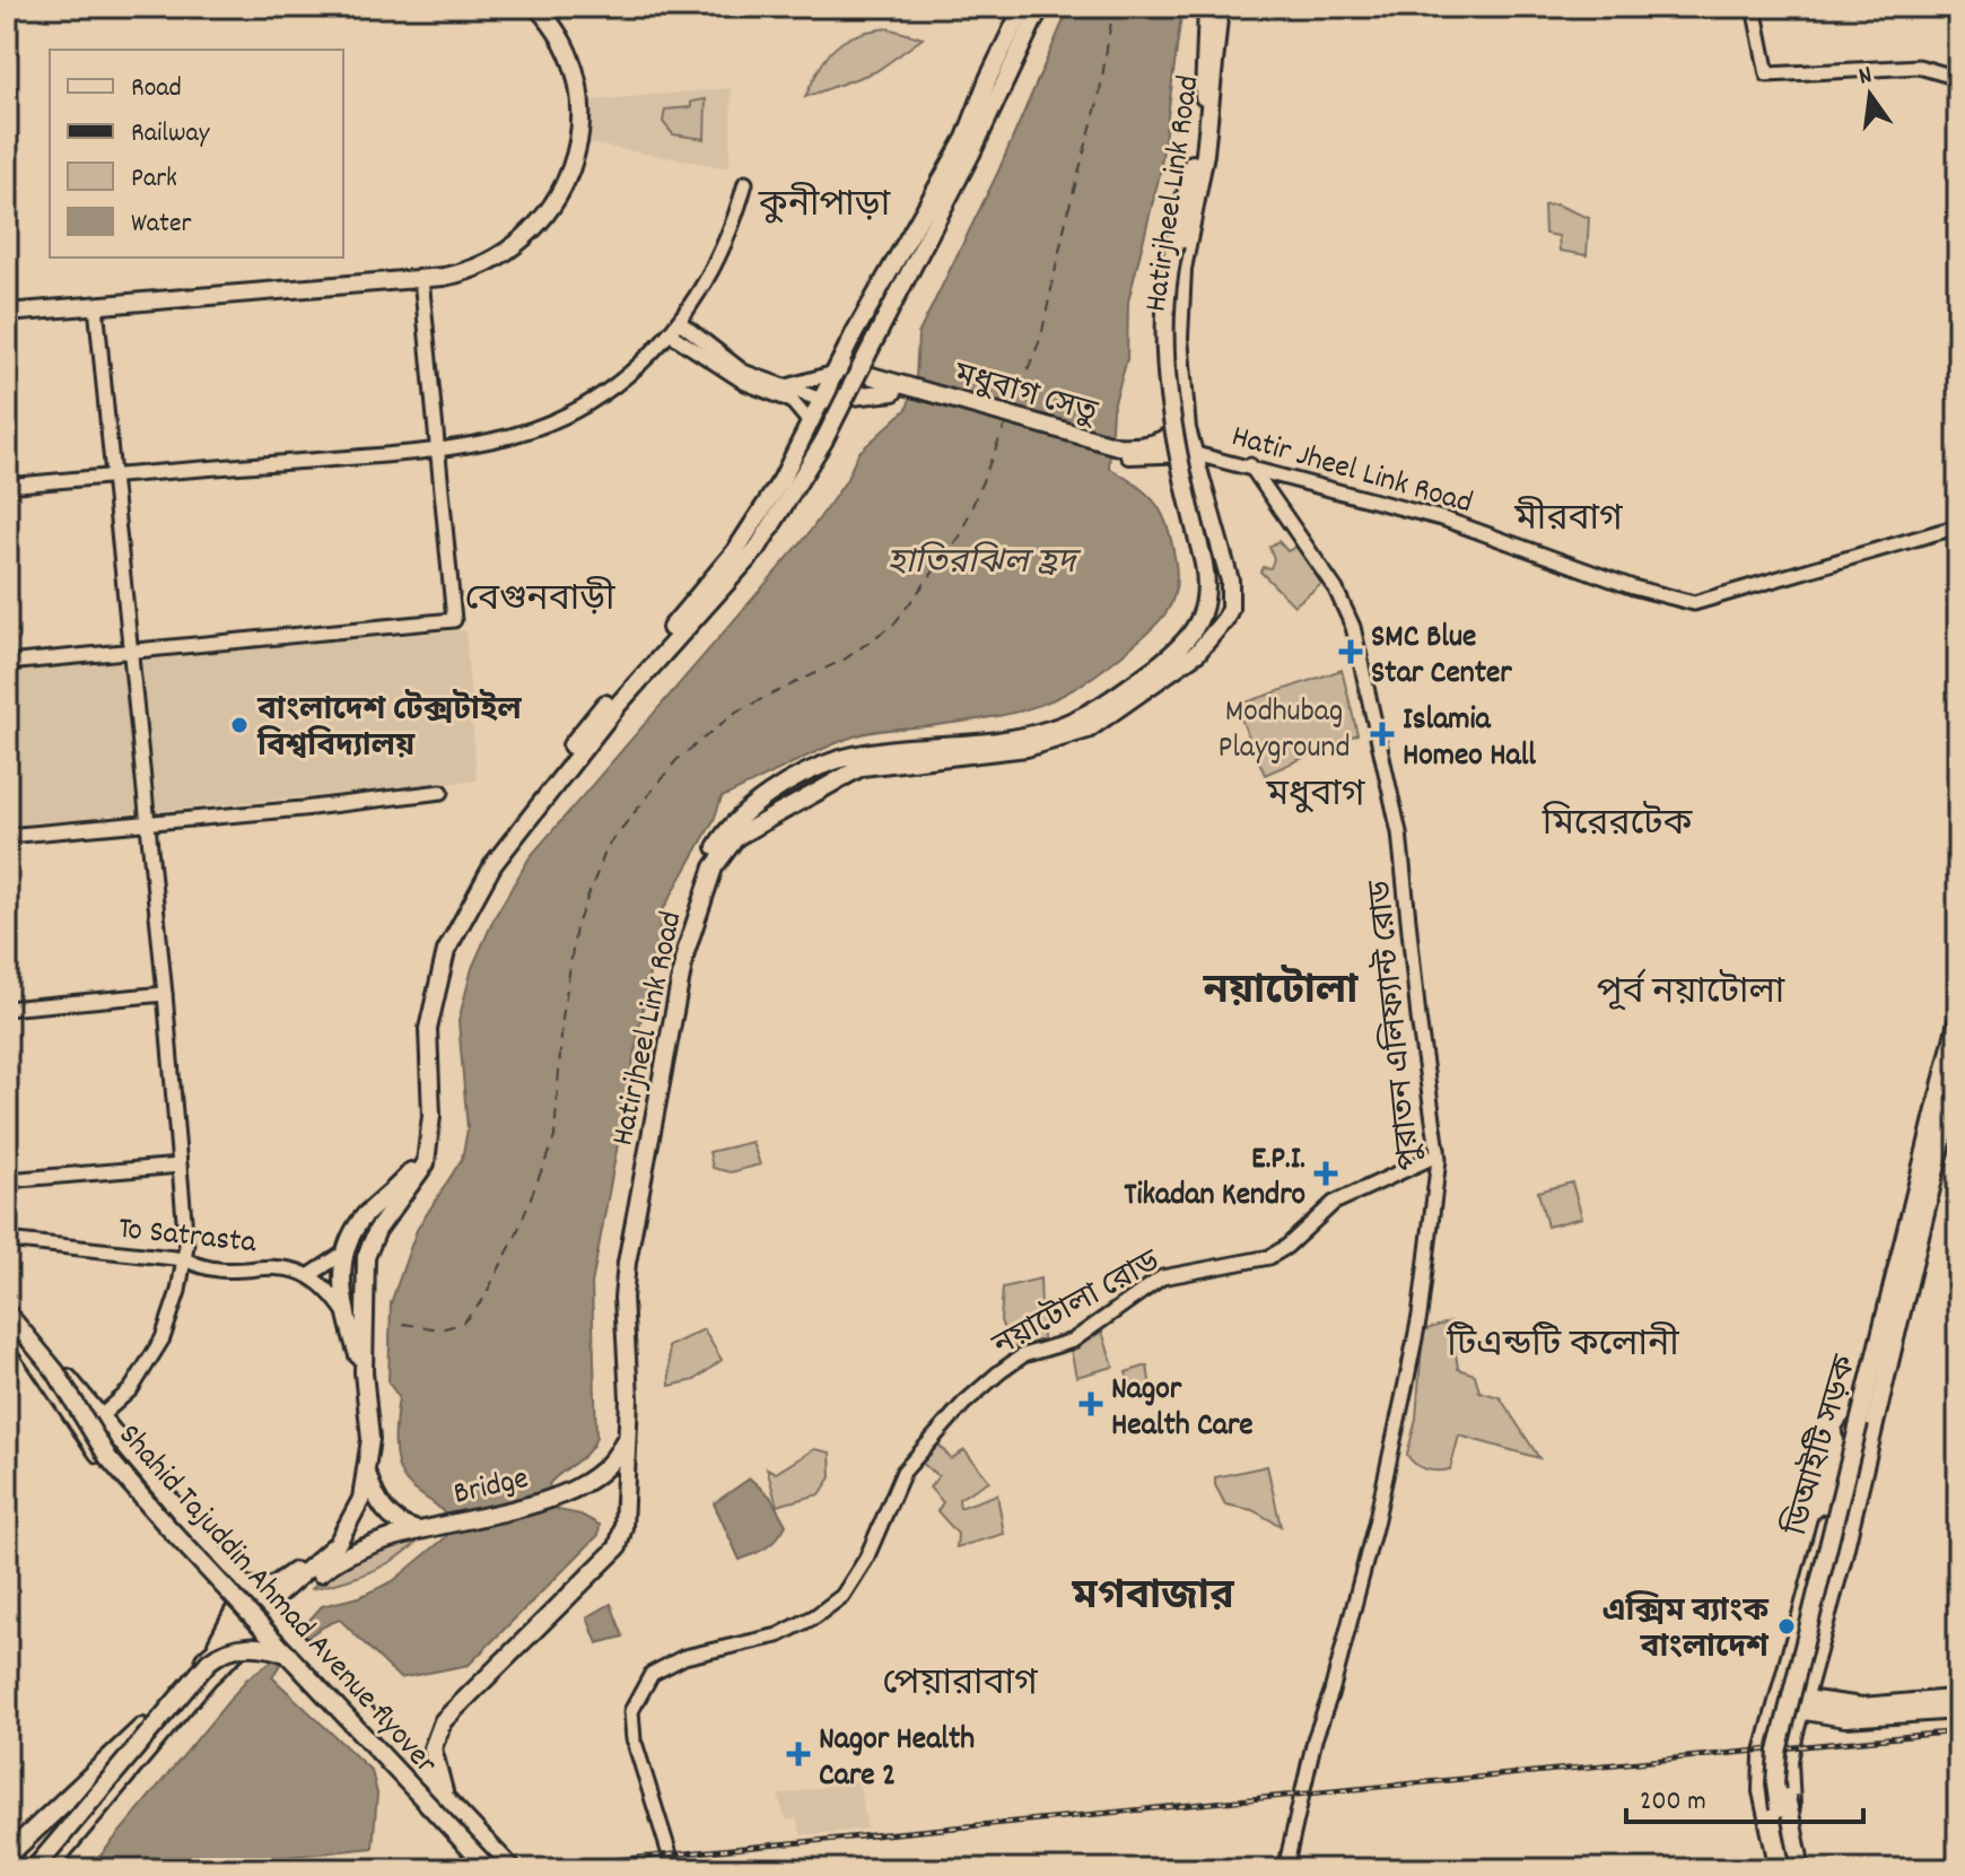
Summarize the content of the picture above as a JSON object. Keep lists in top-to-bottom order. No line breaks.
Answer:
{"streets":{"main road":["Hatirjheel Link Road","মধুবাগ সেতু","Hatir Jheel Link Road","ডিআইটি সড়ক","Bridge","Shahid Tajuddin Ahmad Avenue flyover"],"street":["পুরাতন এলিফ্যান্ট রোড","To Satrasta","নয়াটোলা রোড"]},"crossings":[["Hatirjheel Link Road","মধুবাগ সেতু"],["Hatirjheel Link Road","Hatir Jheel Link Road"],["Hatirjheel Link Road","Bridge"],["মধুবাগ সেতু","Hatir Jheel Link Road"],["Hatir Jheel Link Road","পুরাতন এলিফ্যান্ট রোড"],["পুরাতন এলিফ্যান্ট রোড","নয়াটোলা রোড"]],"districts":["কুনীপাড়া","মীরবাগ","বেগুনবাড়ী","মধুবাগ","মিরেরটেক","নয়াটোলা","পূর্ব নয়াটোলা","টিএন্ডটি কলোনী","মগবাজার","পেয়ারাবাগ"],"water":["হাতিরঝিল হ্রদ"],"parks":["Modhubag Playground"],"places":{"health":["SMC Blue Star Center","Islamia Homeo Hall","E.P.I. Tikadan Kendro","Nagor Health Care","Nagor Health Care 2"],"other":["বাংলাদেশ টেক্সটাইল বিশ্ববিদ্যালয়","এক্সিম ব্যাংক বাংলাদেশ"]},"legend":["Road","Railway","Park","Water"],"scale_bar":"200 m","north":"top"}
